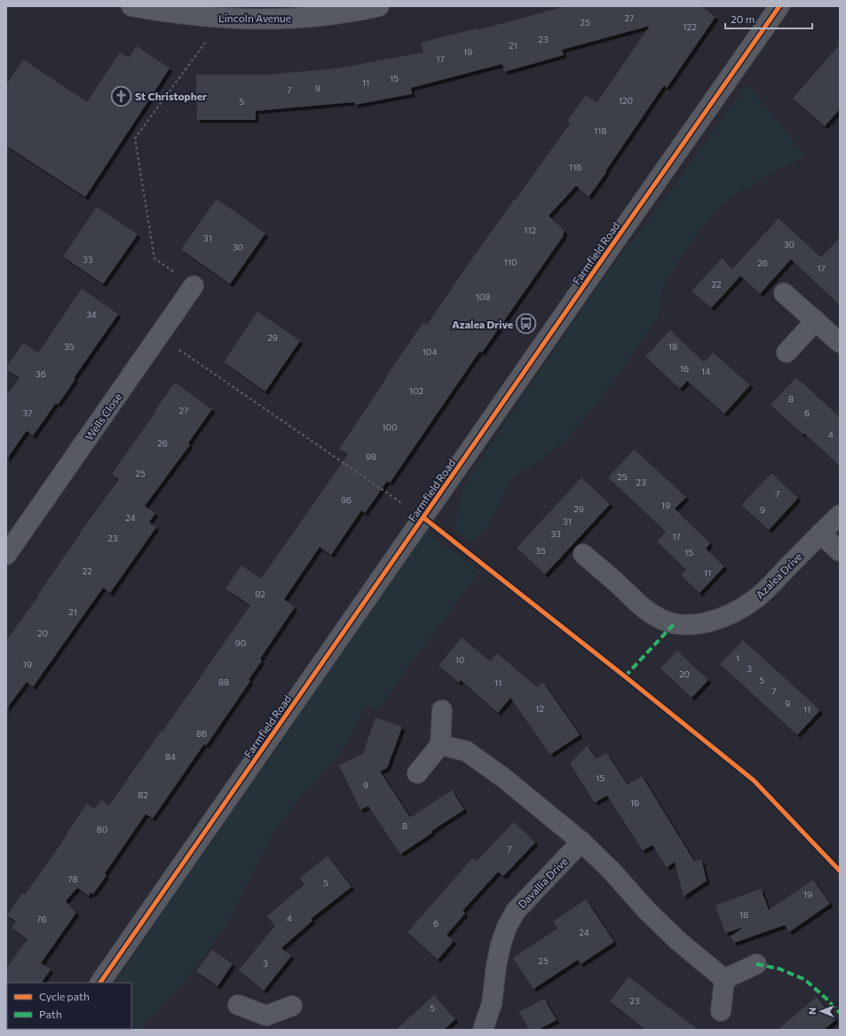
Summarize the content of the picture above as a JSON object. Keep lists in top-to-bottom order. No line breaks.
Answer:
{"streets":{"street":["Lincoln Avenue","Farmfield Road","Wells Close","Azalea Drive","Davallia Drive"]},"places":{"church":["St Christopher"],"bus stop":["Azalea Drive"]},"house_numbers":["27","25","122","23","21","19","17","15","11","9","7","120","5","118","116","112","31","30","30","33","110","26","17","22","108","34","29","35","18","104","16","14","36","102","8","27","37","6","100","4","26","98","25","25","23","7","96","19","29","9","24","31","33","17","23","35","15","22","11","92","21","20","90","1","10","19","3","20","5","88","11","7","9","12","11","86","84","15","9","82","16","8","80","7","78","5","19","18","4","76","6","24","25","3","23","5"],"legend":["Cycle path","Path"],"scale_bar":"20 m","north":"left"}
